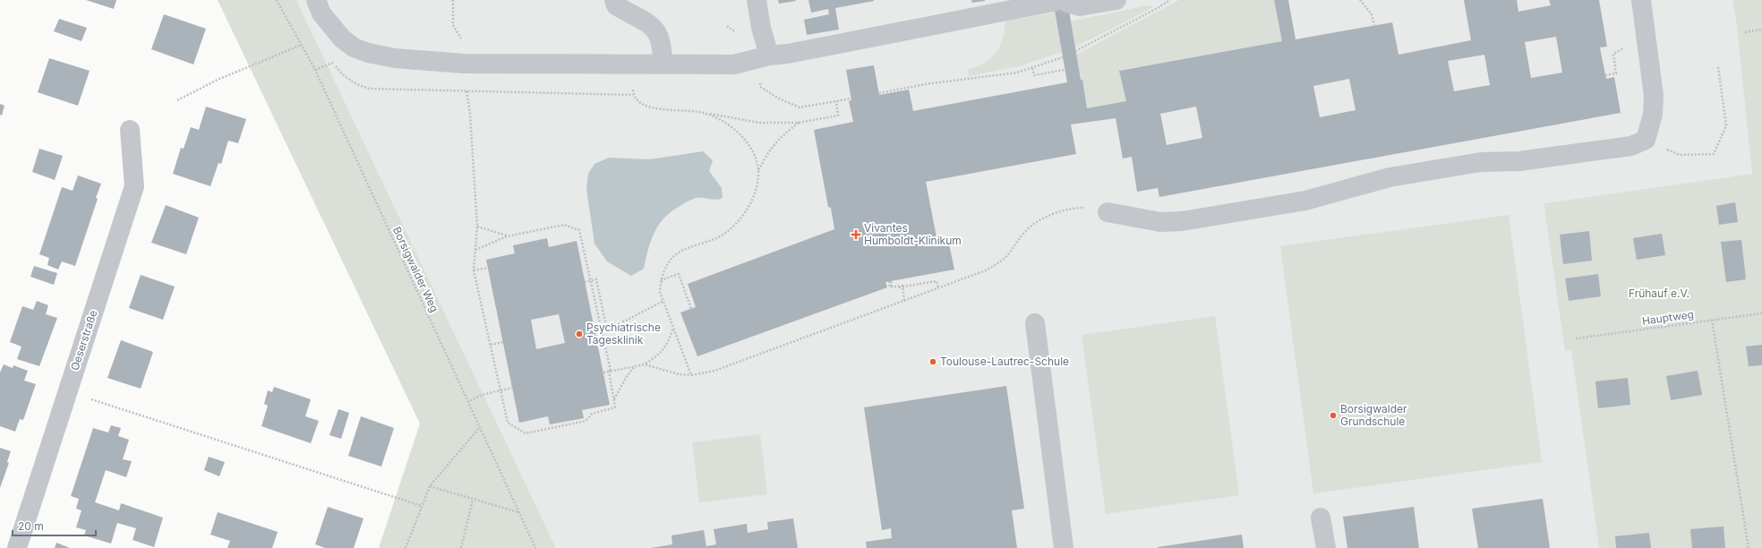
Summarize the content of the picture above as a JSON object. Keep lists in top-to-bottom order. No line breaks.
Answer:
{"streets":{"street":["Oeserstraße"],"path":["Borsigwalder Weg","Hauptweg"]},"parks":["Frühauf e.V."],"places":{"health":["Vivantes Humboldt-Klinikum"],"other":["Psychiatrische Tagesklinik","Toulouse-Lautrec-Schule","Borsigwalder Grundschule"]},"scale_bar":"20 m"}
